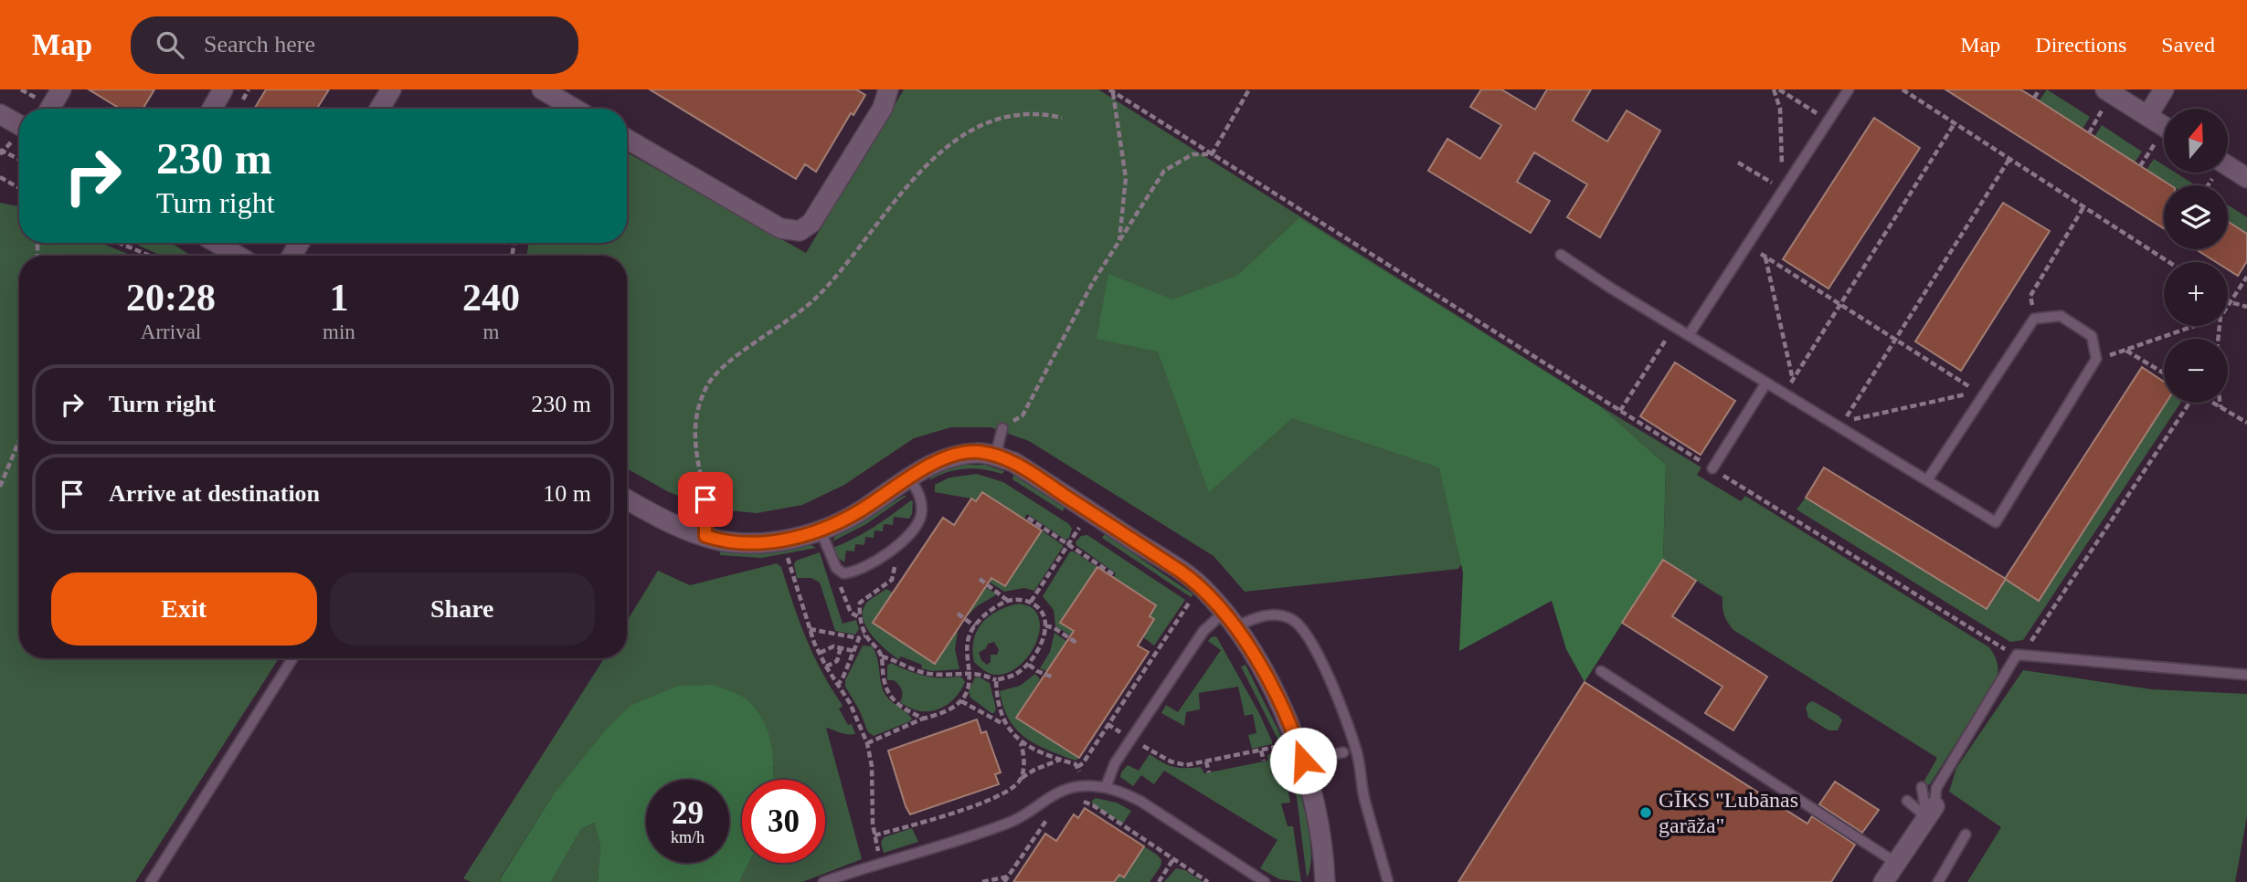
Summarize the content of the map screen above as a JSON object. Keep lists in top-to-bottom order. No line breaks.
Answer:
{"places":["GĪKS \"Lubānas garāža\""],"north":"top","page":{"header":"Map","search":"Search here","nav":["Map","Directions","Saved"],"map_buttons":["+","−"],"turn":["230 m","Turn right"],"eta":["20:28","Arrival","1","min","240","m"],"list":[{"name":"Turn right","value":"230 m"},{"name":"Arrive at destination","value":"10 m"}],"buttons":["Exit","Share"],"speed":"29 km/h","limit":"30"}}
